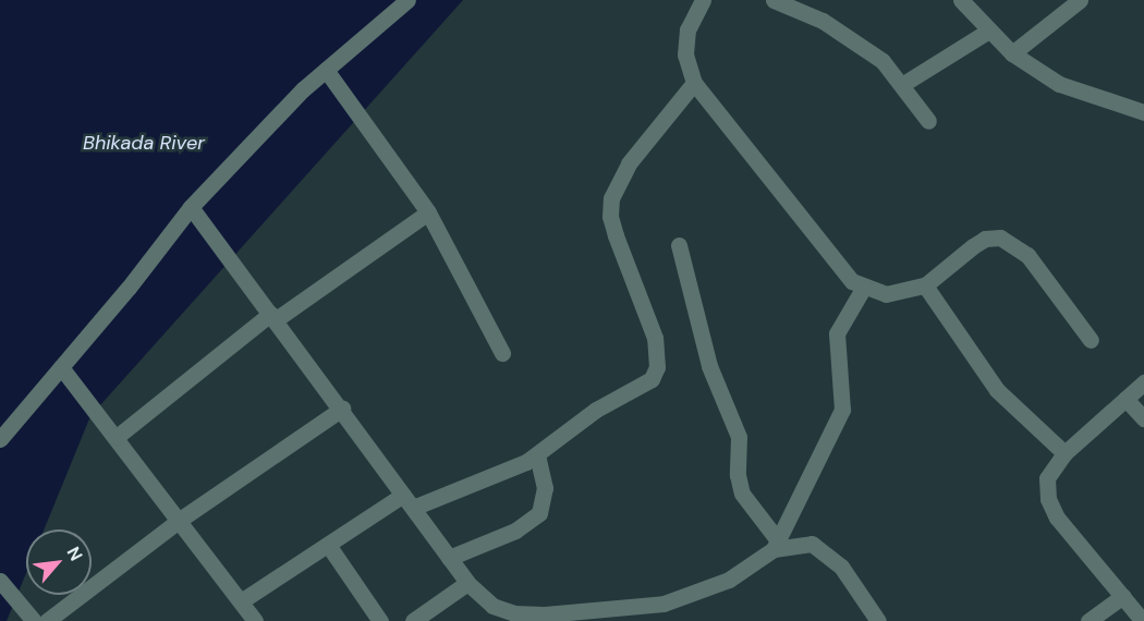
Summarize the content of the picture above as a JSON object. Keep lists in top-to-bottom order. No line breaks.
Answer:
{"water":["Bhikada River"],"north":"top right"}
